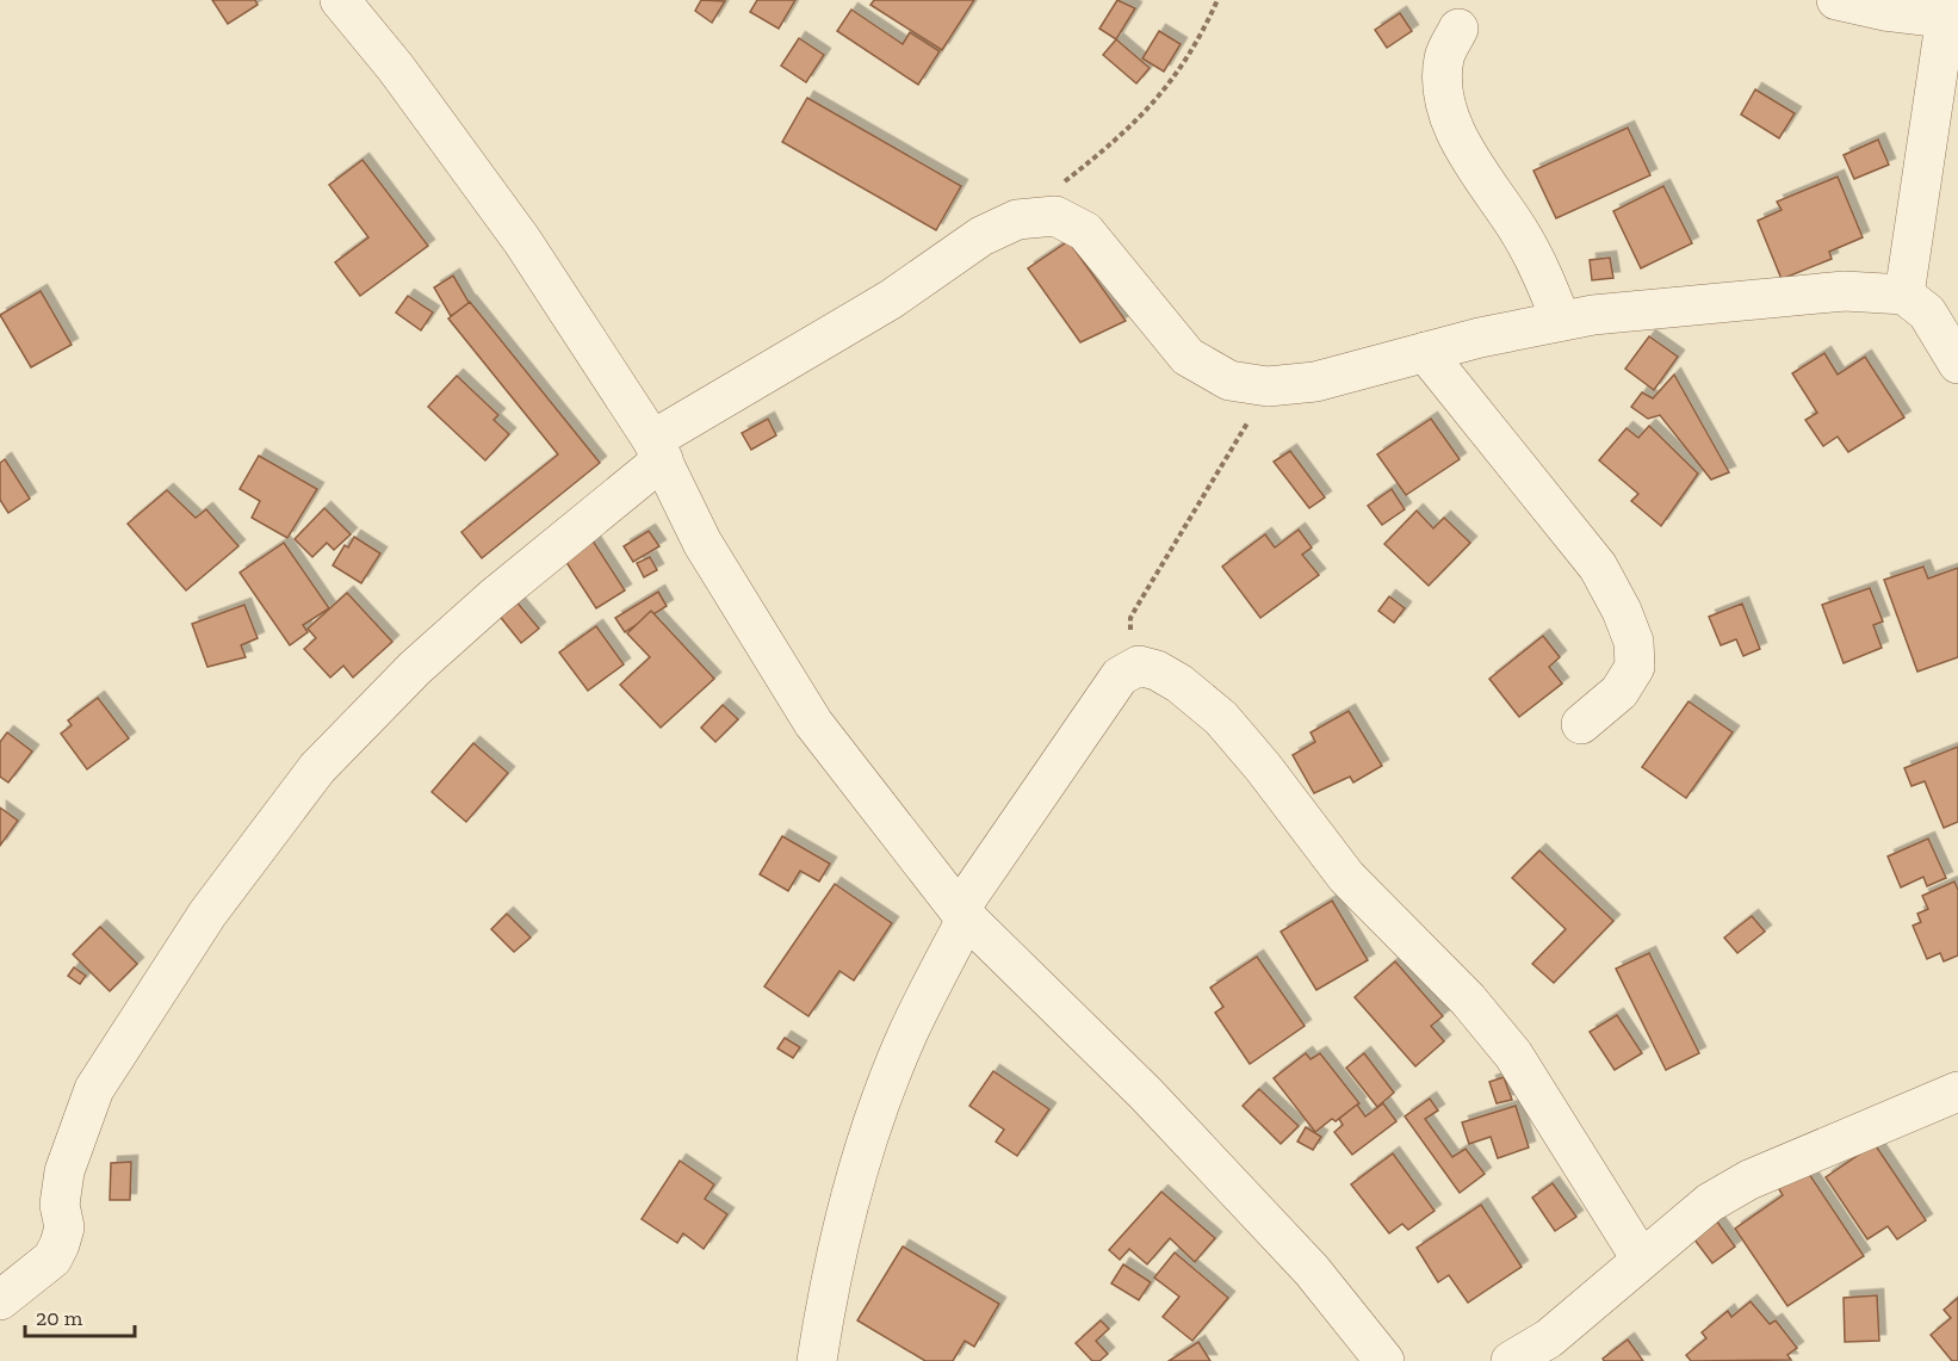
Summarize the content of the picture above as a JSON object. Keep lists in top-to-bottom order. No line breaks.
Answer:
{"scale_bar":"20 m"}
